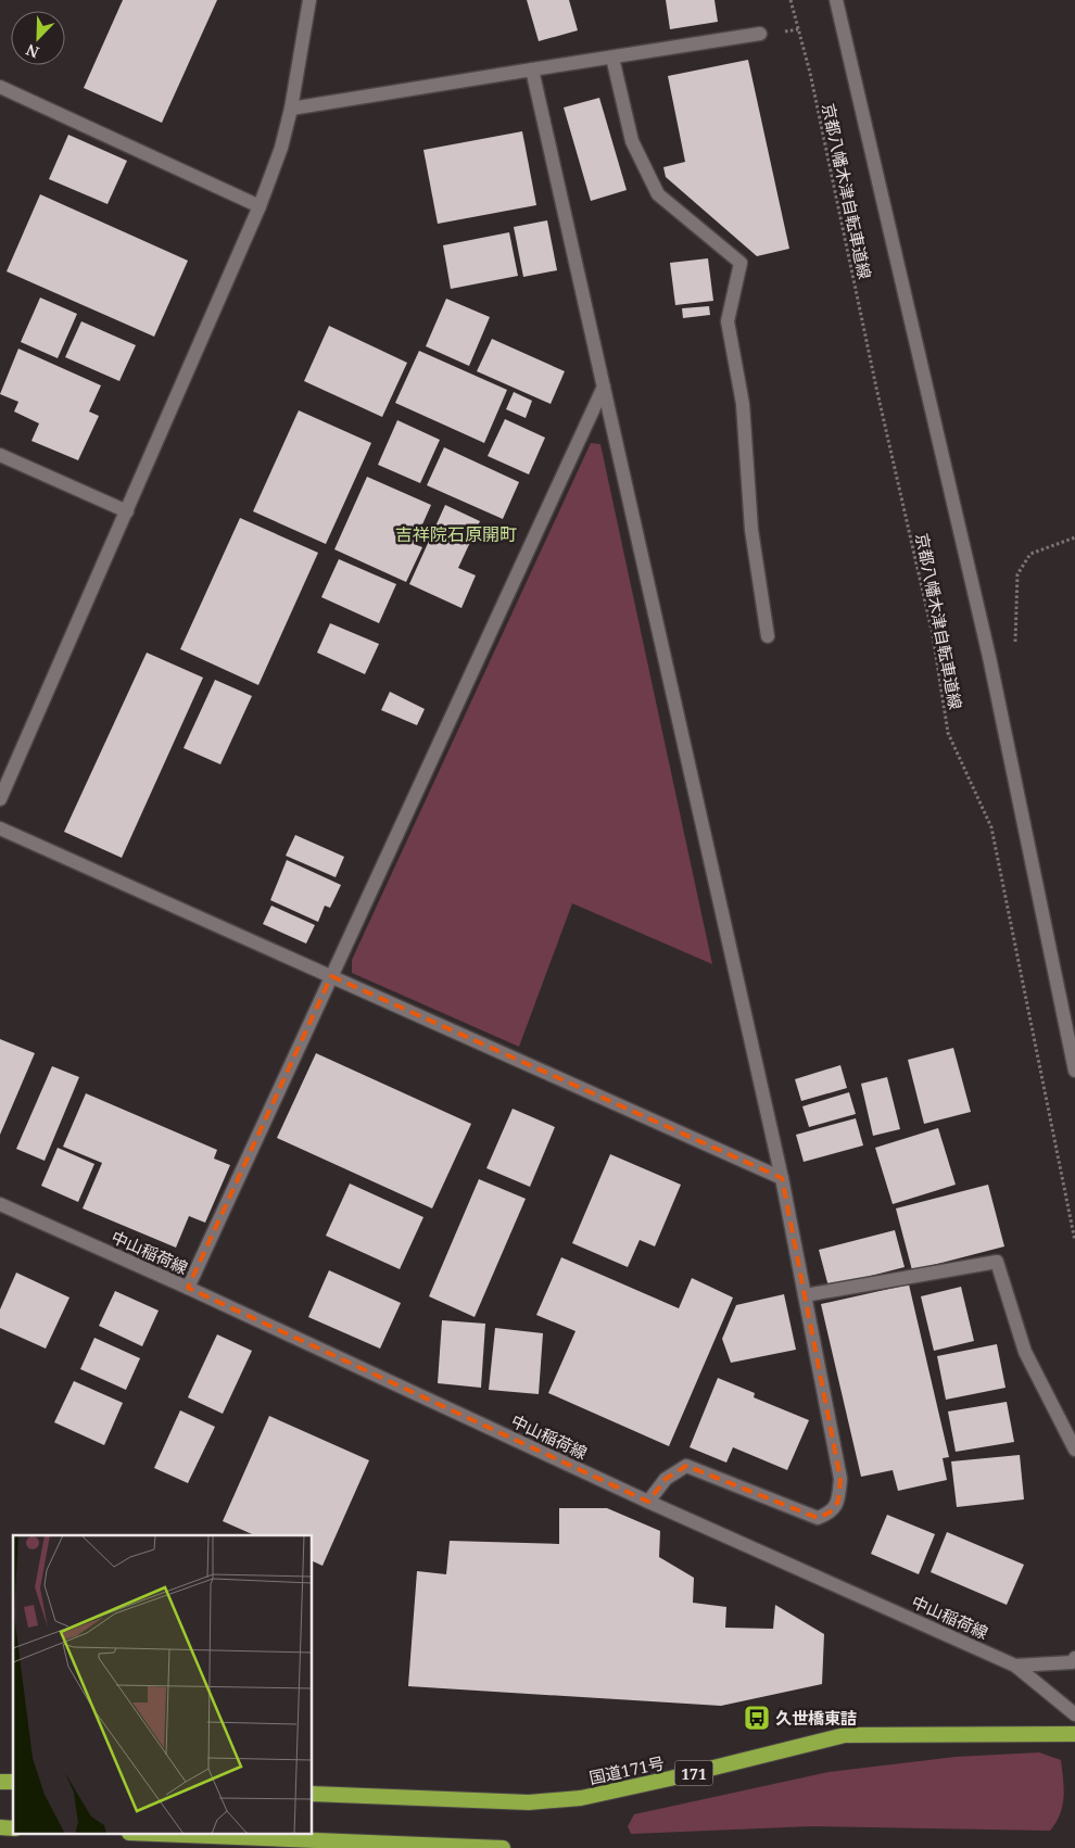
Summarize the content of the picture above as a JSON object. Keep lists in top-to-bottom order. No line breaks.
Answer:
{"streets":{"highway":["国道171号","171"],"street":["中山稲荷線"],"path":["京都八幡木津自転車道線"]},"districts":["吉祥院石原開町"],"places":{"bus stop":["久世橋東詰"]},"north":"bottom left"}
